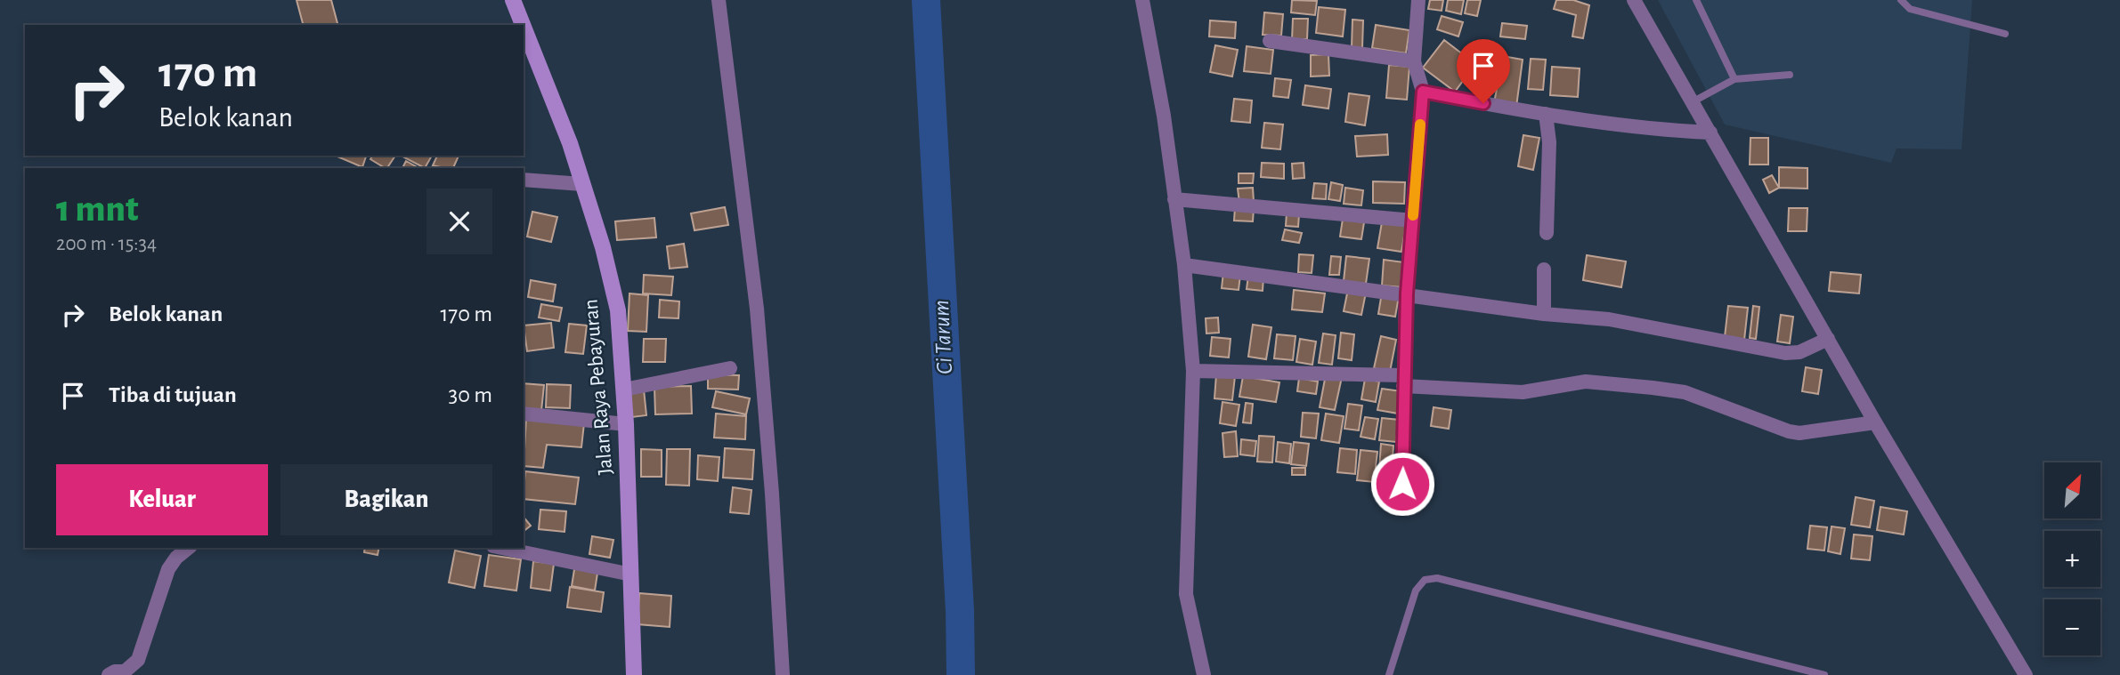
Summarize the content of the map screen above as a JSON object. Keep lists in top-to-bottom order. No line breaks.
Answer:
{"streets":{"main road":["Jalan Raya Pebayuran"]},"water":["Ci Tarum"],"north":"top right","page":{"turn":["170 m","Belok kanan"],"heading":["1 mnt","200 m · 15:34"],"list":[{"name":"Belok kanan","value":"170 m"},{"name":"Tiba di tujuan","value":"30 m"}],"buttons":["Keluar","Bagikan"],"map_buttons":["+","−"]}}
